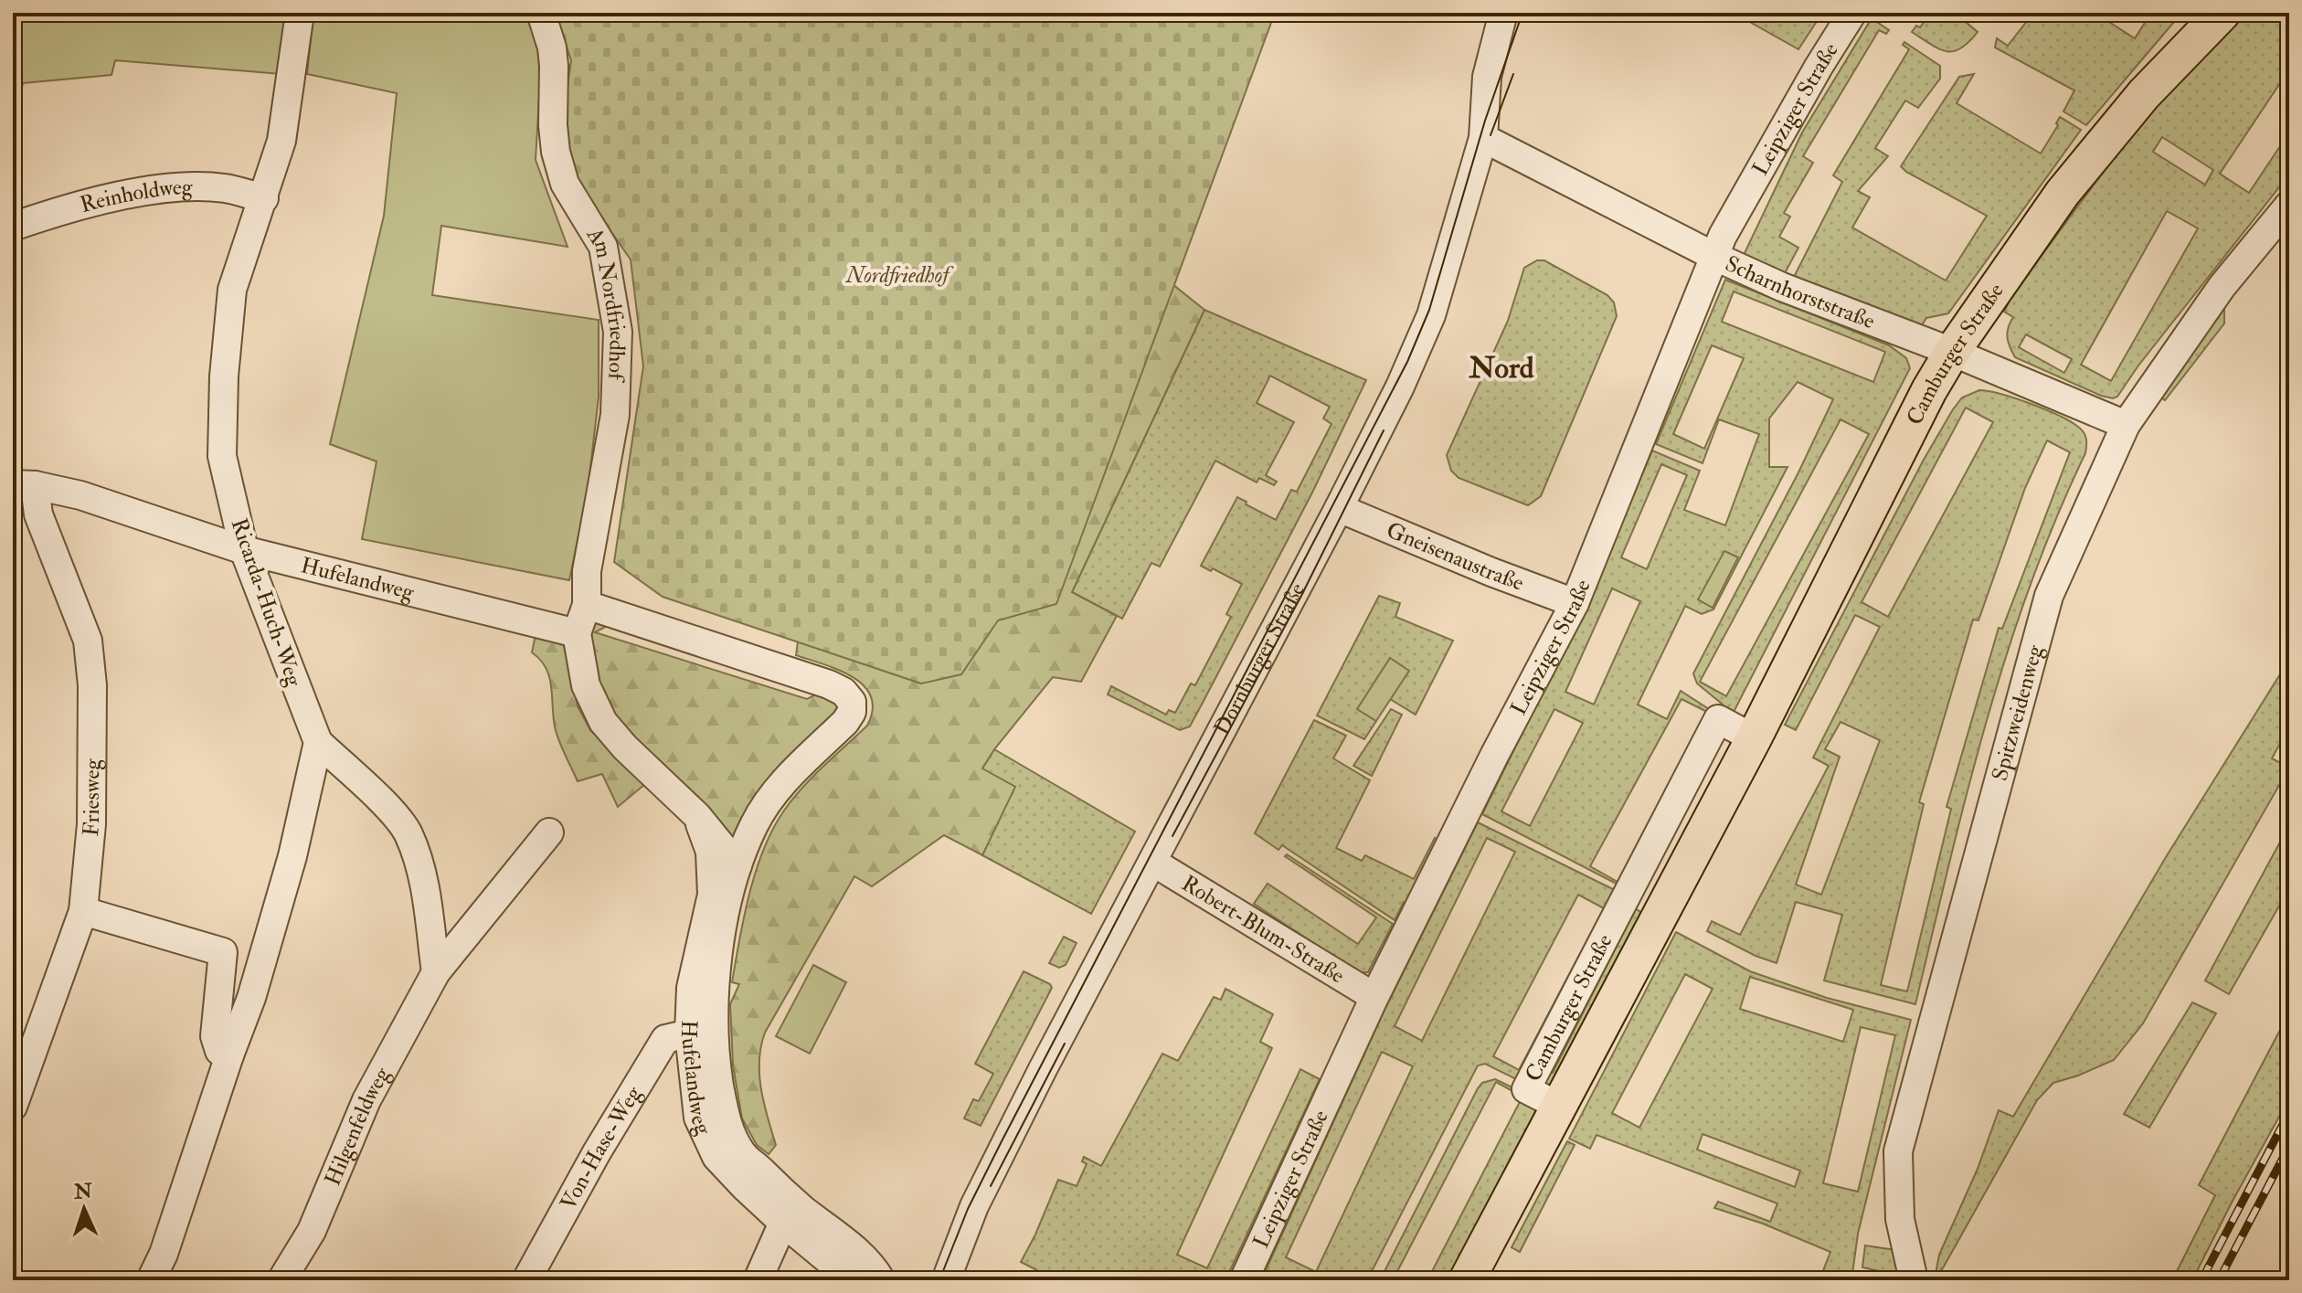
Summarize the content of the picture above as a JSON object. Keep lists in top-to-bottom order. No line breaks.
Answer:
{"streets":{"main road":["Camburger Straße"],"street":["Leipziger Straße","Reinholdweg","Scharnhorststraße","Am Nordfriedhof","Gneisenaustraße","Hufelandweg","Ricarda-Huch-Weg","Dornburger Straße","Spitzweidenweg","Friesweg","Robert-Blum-Straße","Hilgenfeldweg","Von-Hase-Weg"]},"crossings":[["Leipziger Straße","Scharnhorststraße"],["Leipziger Straße","Gneisenaustraße"],["Leipziger Straße","Robert-Blum-Straße"],["Reinholdweg","Ricarda-Huch-Weg"],["Scharnhorststraße","Camburger Straße"],["Scharnhorststraße","Dornburger Straße"],["Scharnhorststraße","Spitzweidenweg"],["Am Nordfriedhof","Hufelandweg"],["Gneisenaustraße","Dornburger Straße"],["Hufelandweg","Ricarda-Huch-Weg"],["Hufelandweg","Friesweg"],["Hufelandweg","Von-Hase-Weg"],["Dornburger Straße","Robert-Blum-Straße"]],"districts":["Nord"],"parks":["Nordfriedhof"],"north":"top"}
